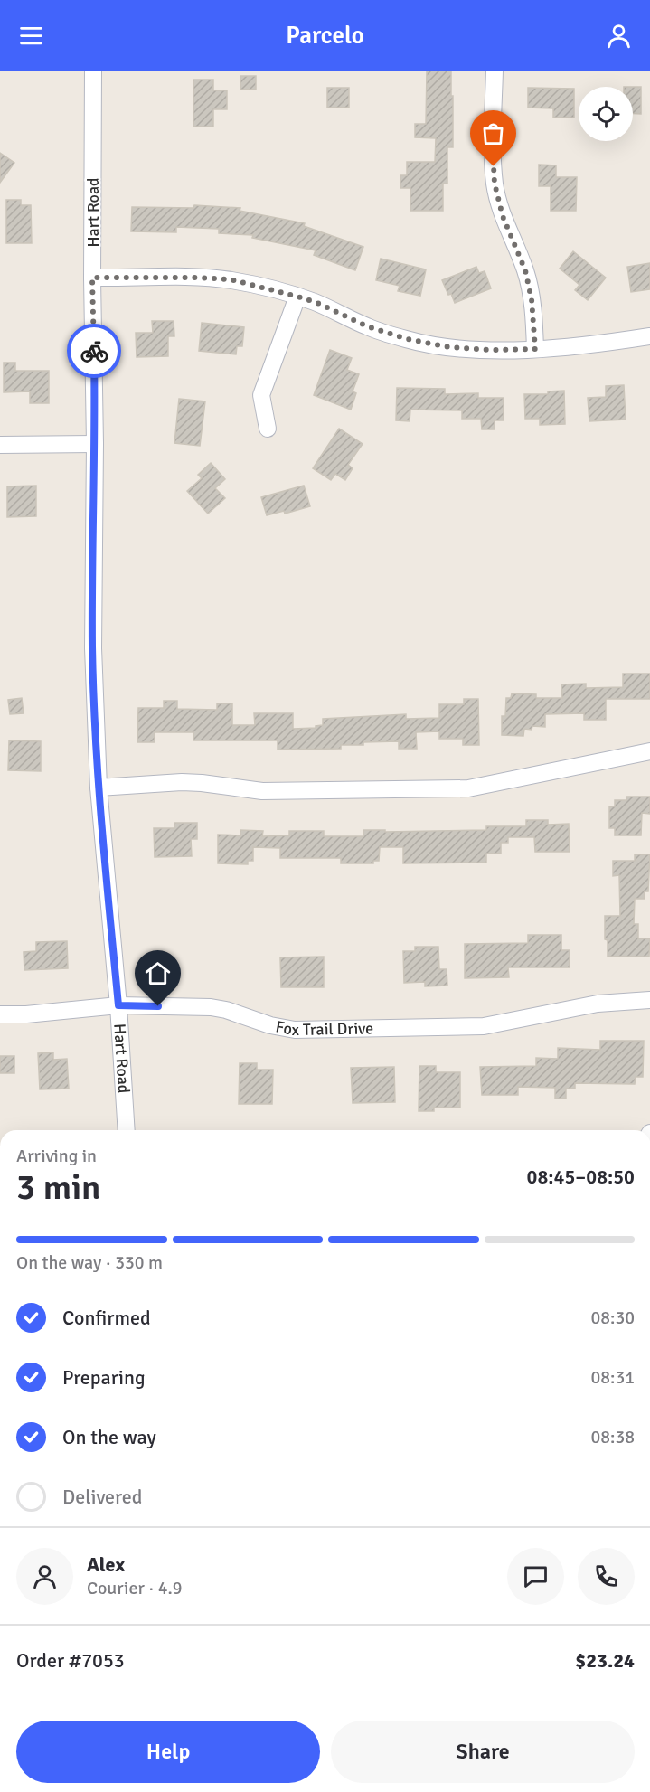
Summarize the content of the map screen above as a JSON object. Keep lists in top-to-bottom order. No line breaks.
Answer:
{"streets":{"street":["Hart Road","Fox Trail Drive"]},"crossings":[["Hart Road","Fox Trail Drive"]],"page":{"header":"Parcelo","heading":["3 min","Arriving in","08:45–08:50"],"panel":["Alex","Courier · 4.9","Order #7053","$23.24"],"bar":"On the way · 330 m","list":[["Confirmed","08:30"],["Preparing","08:31"],["On the way","08:38"],"Delivered"],"buttons":["Help","Share"]}}
